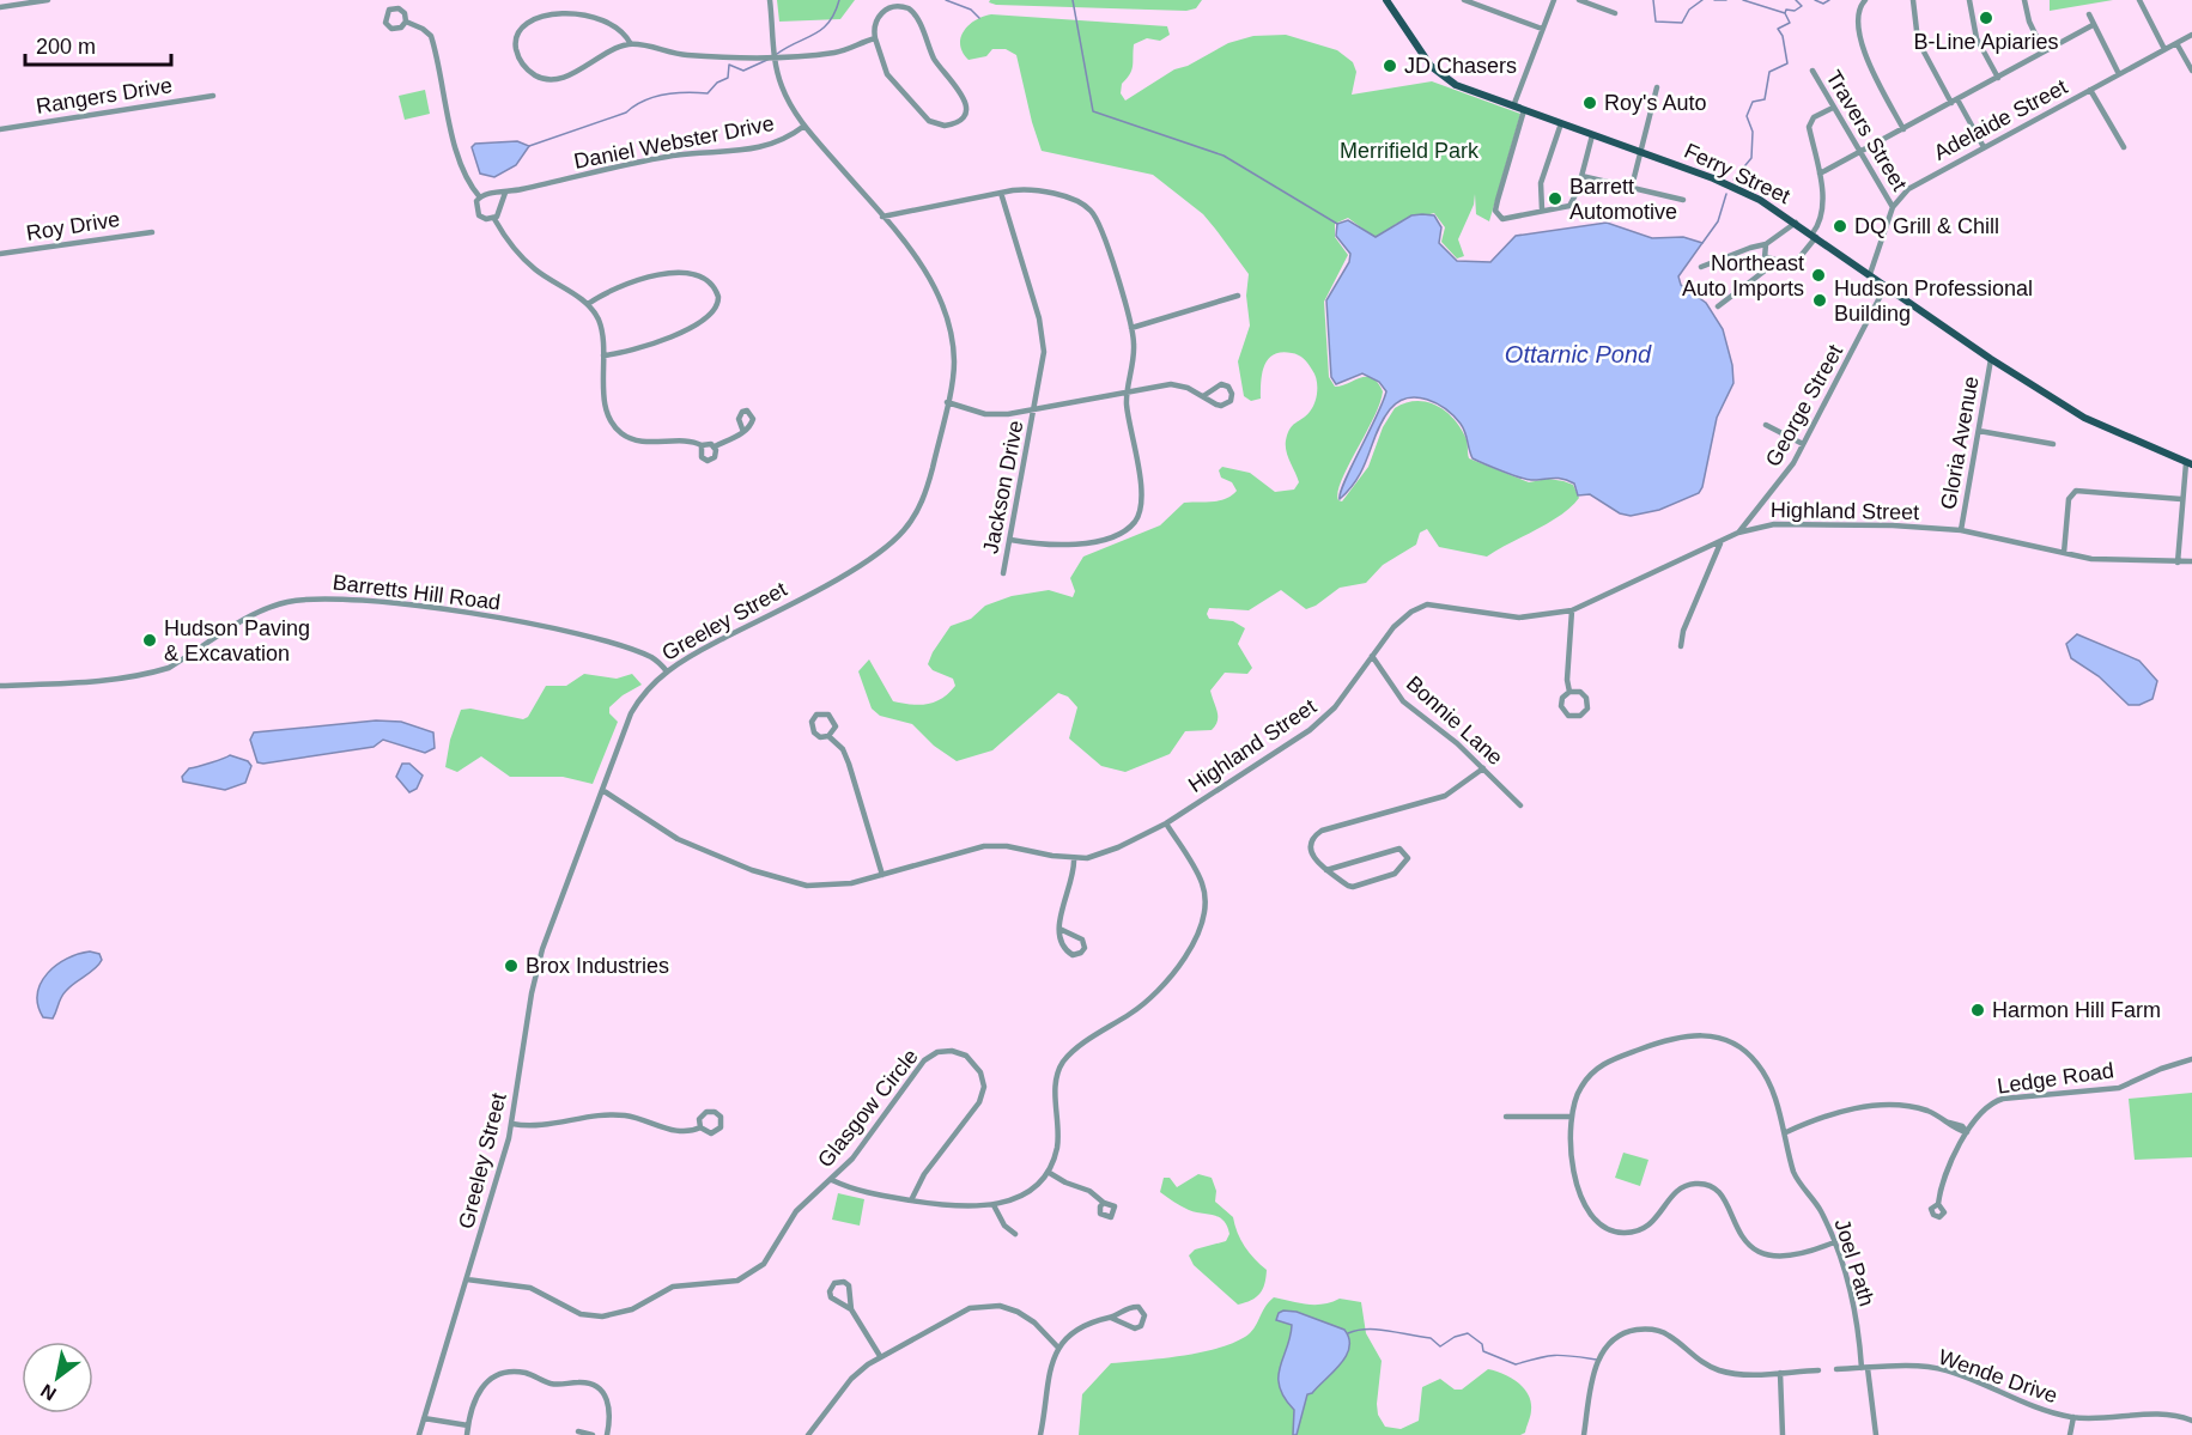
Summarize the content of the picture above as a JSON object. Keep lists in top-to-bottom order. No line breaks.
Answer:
{"streets":{"main road":["Ferry Street"],"street":["Rangers Drive","Adelaide Street","Travers Street","Daniel Webster Drive","Roy Drive","George Street","Gloria Avenue","Jackson Drive","Highland Street","Barretts Hill Road","Greeley Street","Bonnie Lane","Ledge Road","Glasgow Circle","Joel Path","Wende Drive"]},"crossings":[["Adelaide Street","Travers Street"],["Adelaide Street","Ferry Street"],["Daniel Webster Drive","Greeley Street"],["Ferry Street","George Street"],["Ferry Street","Gloria Avenue"],["George Street","Highland Street"],["Gloria Avenue","Highland Street"],["Highland Street","Greeley Street"],["Highland Street","Bonnie Lane"],["Barretts Hill Road","Greeley Street"],["Greeley Street","Glasgow Circle"],["Joel Path","Wende Drive"]],"water":["Ottarnic Pond"],"parks":["Merrifield Park"],"places":["B-Line Apiaries","JD Chasers","Roy's Auto","Barrett Automotive","DQ Grill & Chill","Northeast Auto Imports","Hudson Professional Building","Hudson Paving & Excavation","Brox Industries","Harmon Hill Farm"],"scale_bar":"200 m","north":"bottom left"}
